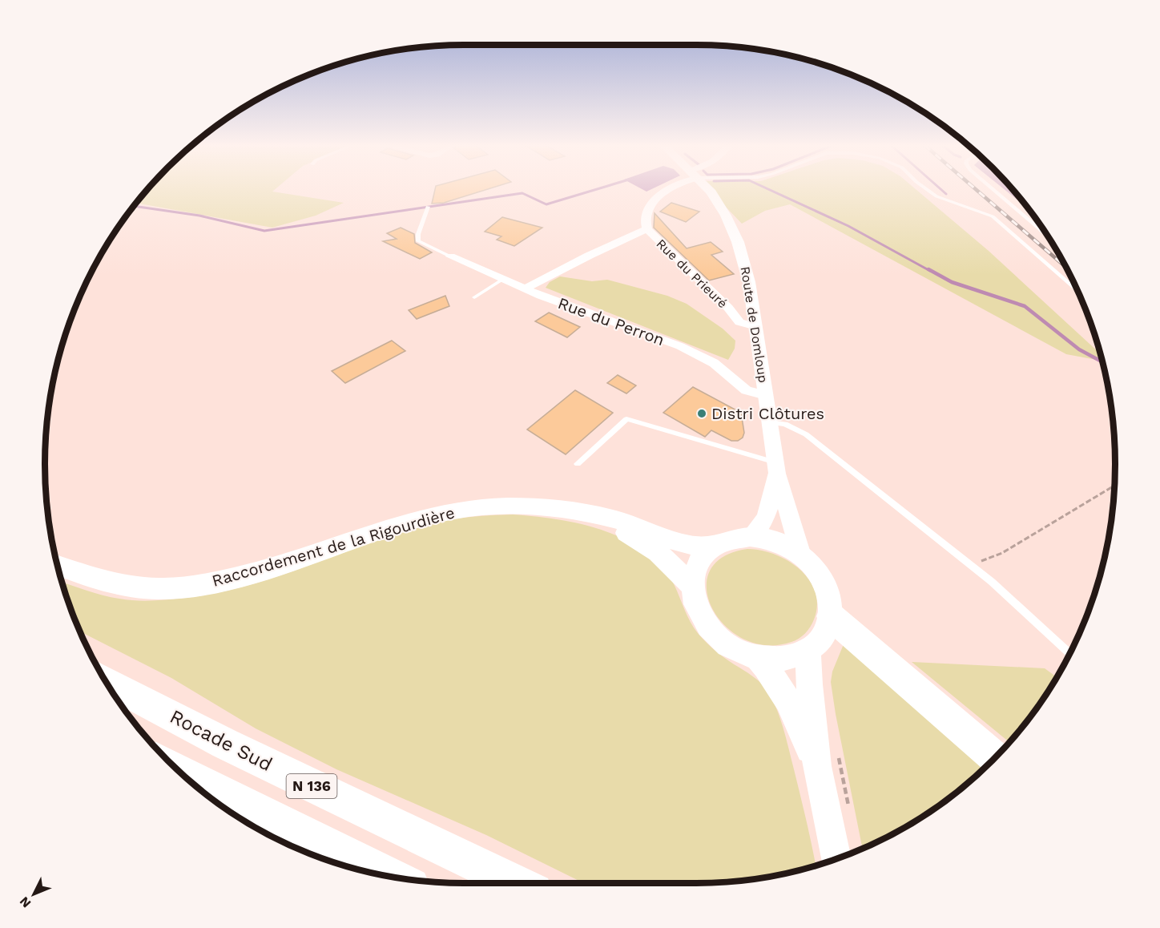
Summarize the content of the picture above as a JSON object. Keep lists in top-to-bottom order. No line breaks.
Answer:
{"streets":{"highway":["Rocade Sud","N 136"],"main road":["Raccordement de la Rigourdière"],"street":["Rue du Prieuré","Rue du Perron","Route de Domloup"]},"crossings":[["Rue du Prieuré","Route de Domloup"],["Rue du Perron","Route de Domloup"],["Route de Domloup","Raccordement de la Rigourdière"]],"places":["Distri Clôtures"],"north":"bottom left"}
